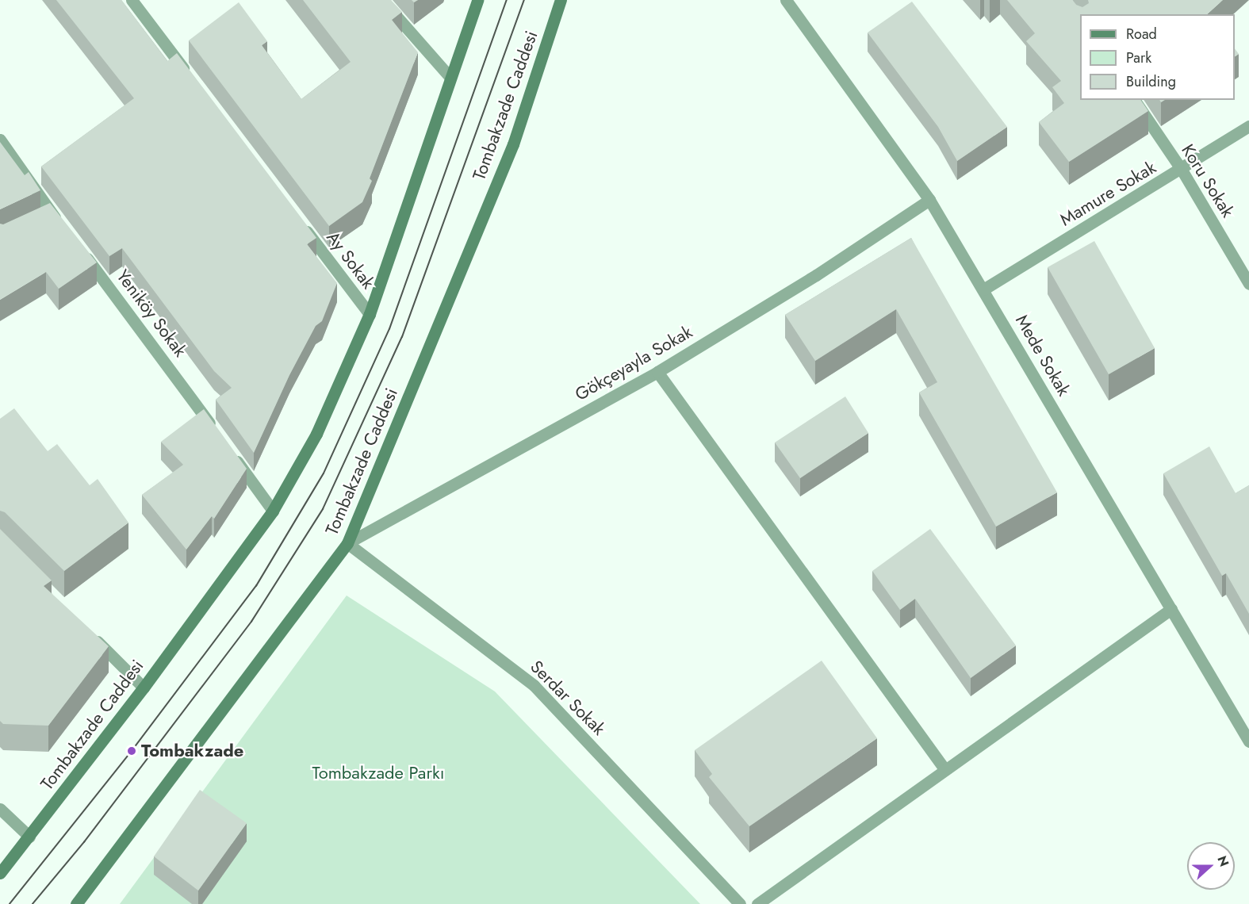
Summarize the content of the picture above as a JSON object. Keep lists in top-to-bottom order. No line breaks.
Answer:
{"streets":{"main road":["Tombakzade Caddesi"],"street":["Koru Sokak","Mamure Sokak","Ay Sokak","Yeniköy Sokak","Mede Sokak","Gökçeyayla Sokak","Serdar Sokak"]},"crossings":[["Tombakzade Caddesi","Ay Sokak"],["Tombakzade Caddesi","Gökçeyayla Sokak"],["Tombakzade Caddesi","Serdar Sokak"],["Koru Sokak","Mamure Sokak"],["Mamure Sokak","Mede Sokak"],["Mede Sokak","Gökçeyayla Sokak"],["Gökçeyayla Sokak","Serdar Sokak"]],"parks":["Tombakzade Parkı"],"places":["Tombakzade"],"legend":["Road","Park","Building"],"north":"right"}
